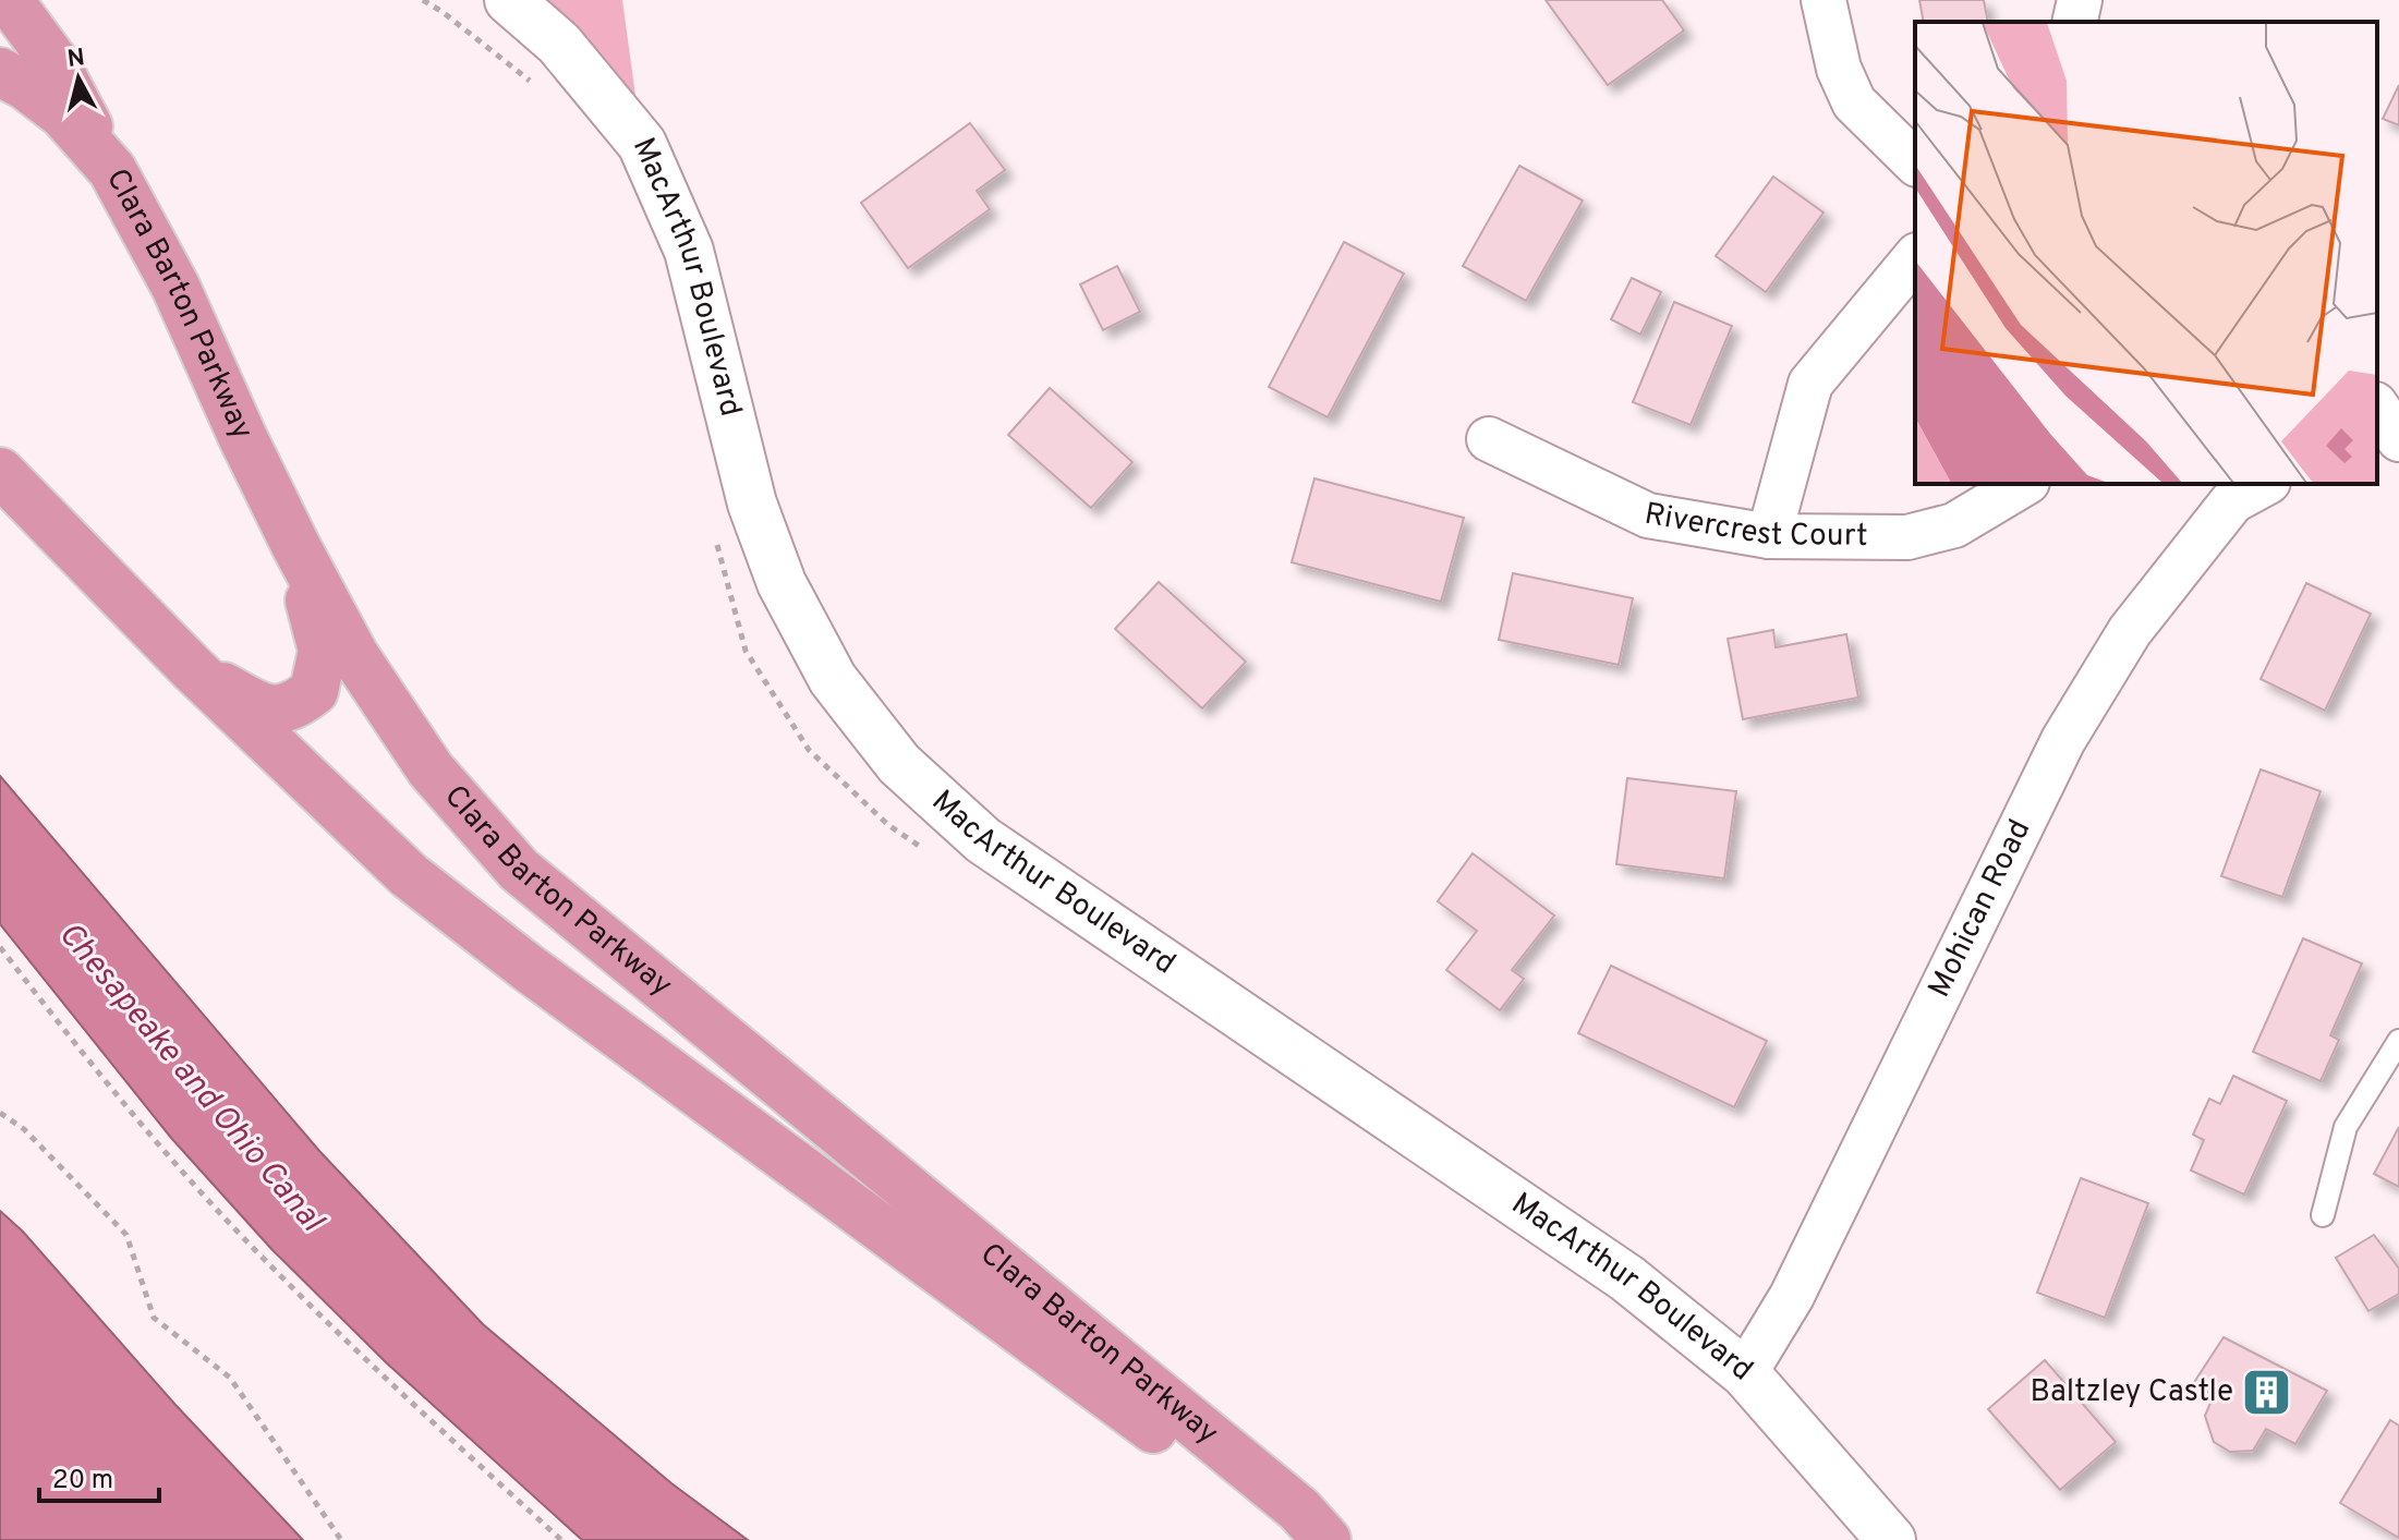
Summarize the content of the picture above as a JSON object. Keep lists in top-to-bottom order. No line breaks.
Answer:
{"streets":{"highway":["Clara Barton Parkway"],"main road":["MacArthur Boulevard"],"street":["Rivercrest Court","Mohican Road"]},"crossings":[["MacArthur Boulevard","Mohican Road"]],"water":["Chesapeake and Ohio Canal"],"places":{"building":["Baltzley Castle"]},"scale_bar":"20 m","north":"top"}
